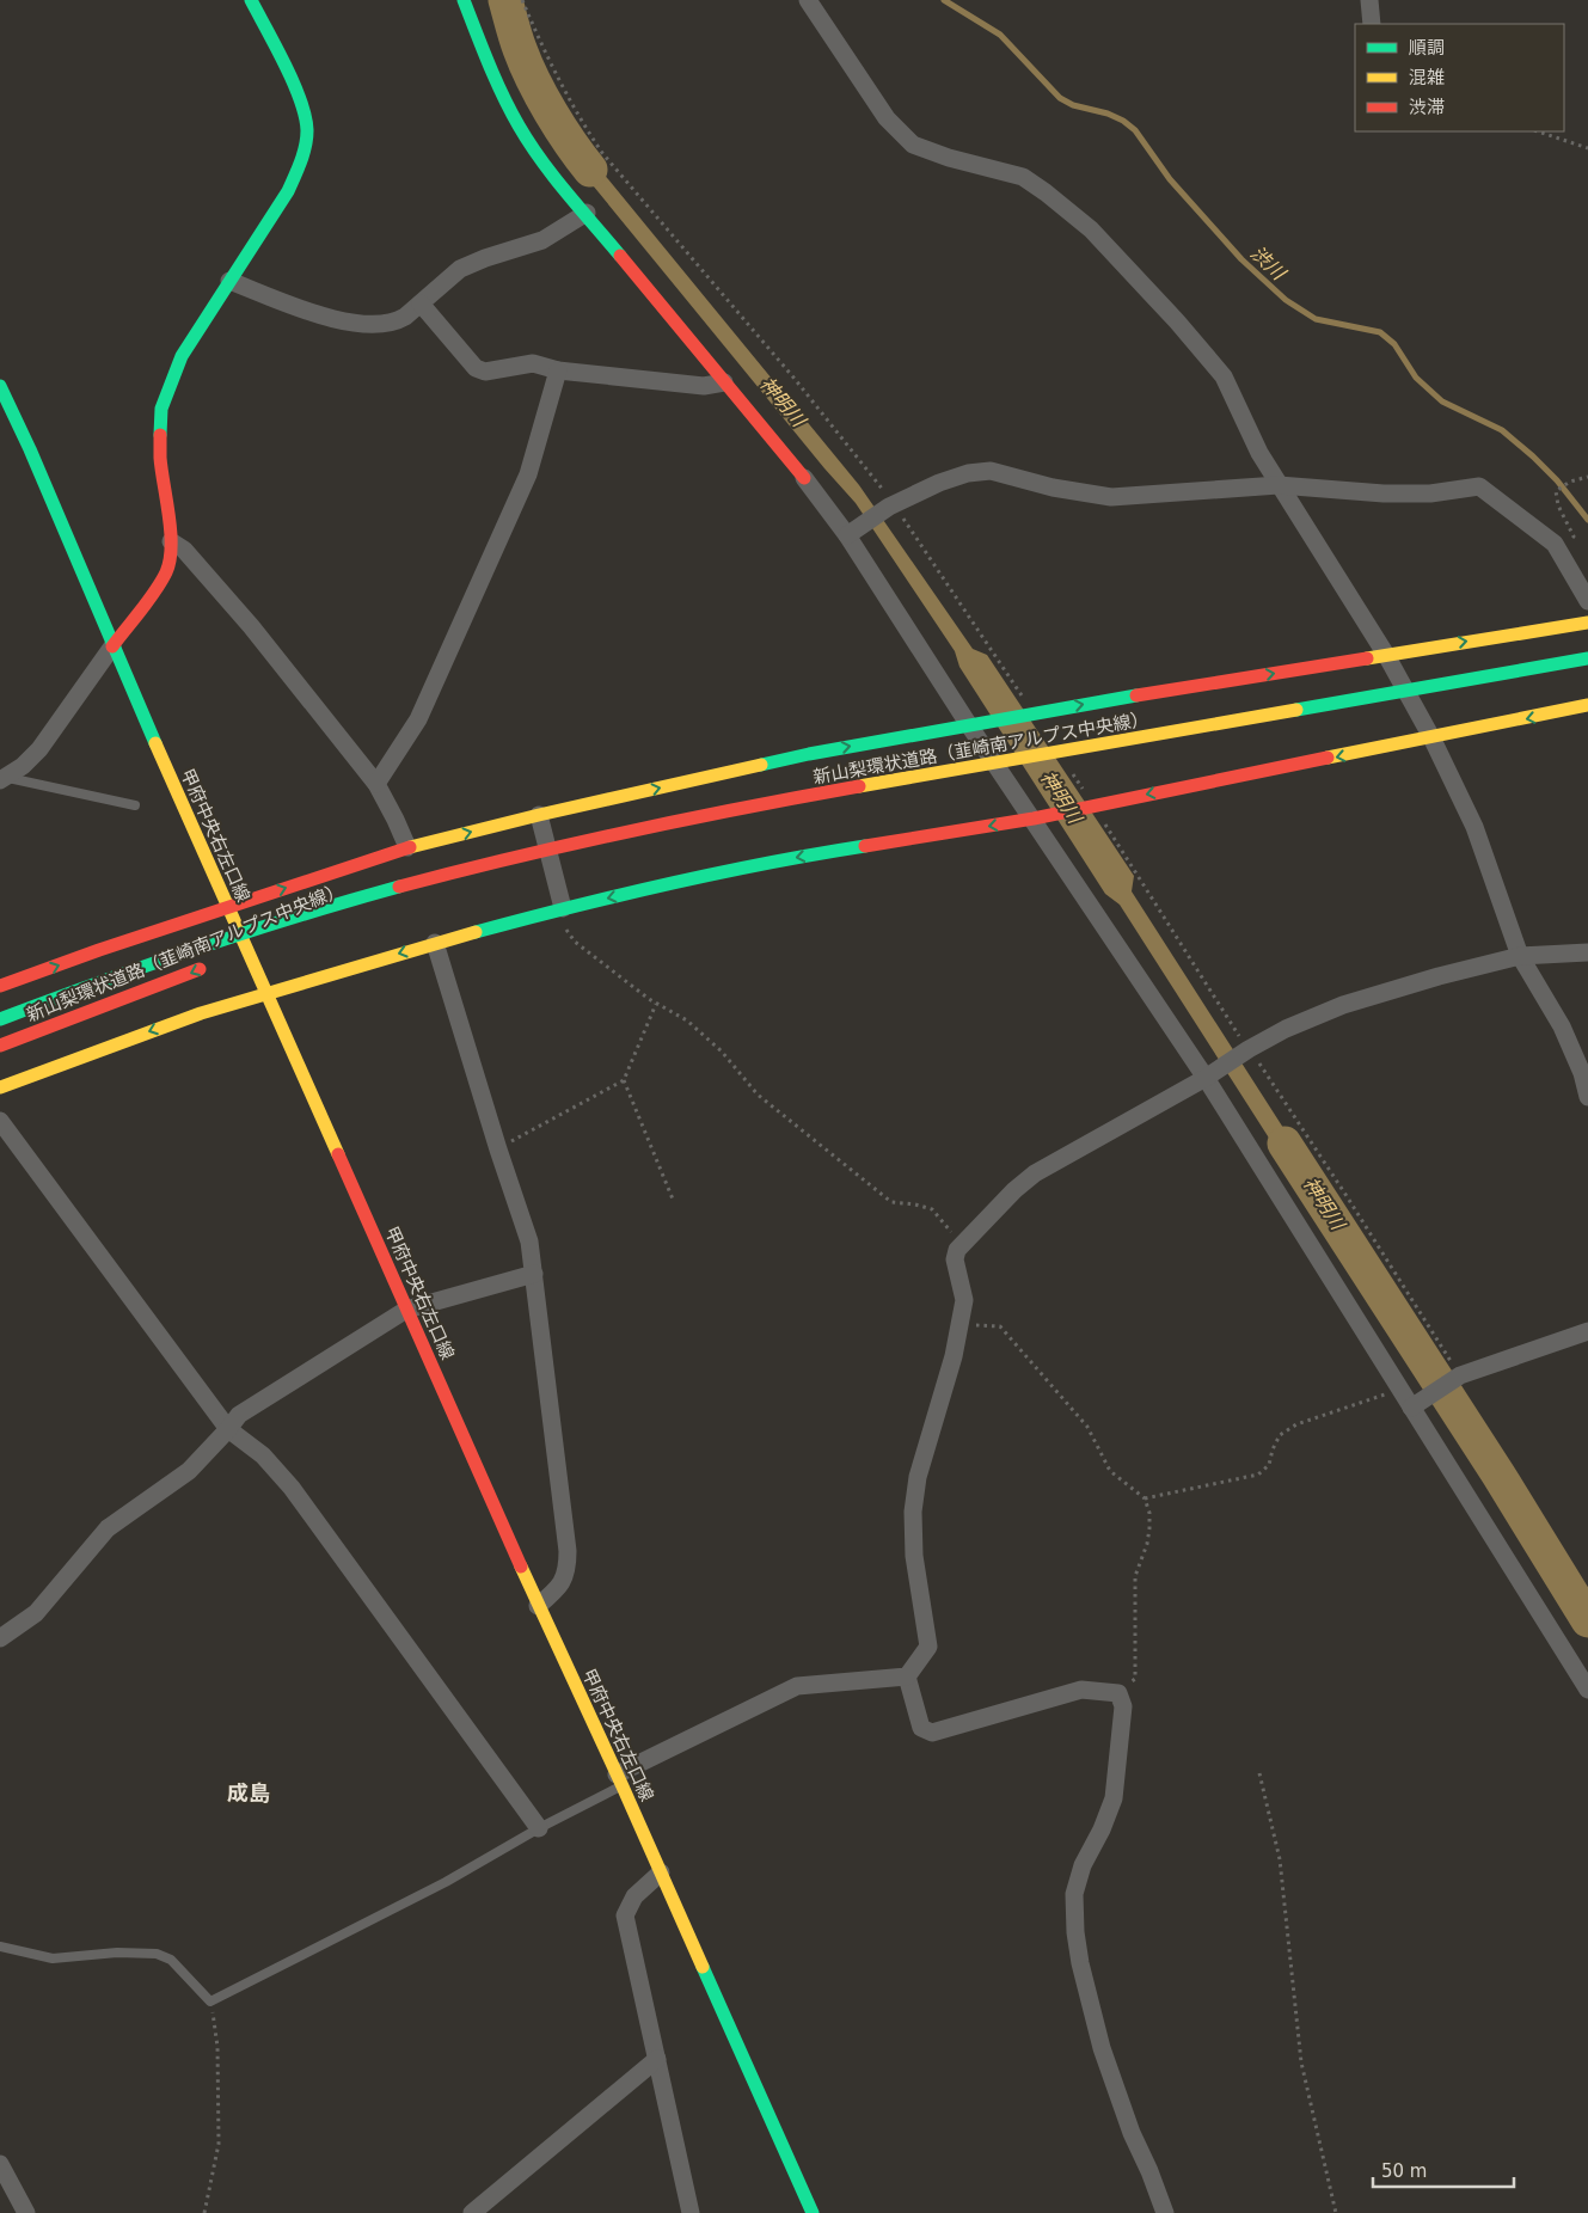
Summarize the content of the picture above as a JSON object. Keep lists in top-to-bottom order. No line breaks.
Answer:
{"streets":{"main road":["新山梨環状道路（韮崎南アルプス中央線）","甲府中央右左口線"]},"districts":["成島"],"water":["渋川","神明川"],"legend":["順調","混雑","渋滞"],"scale_bar":"50 m"}
